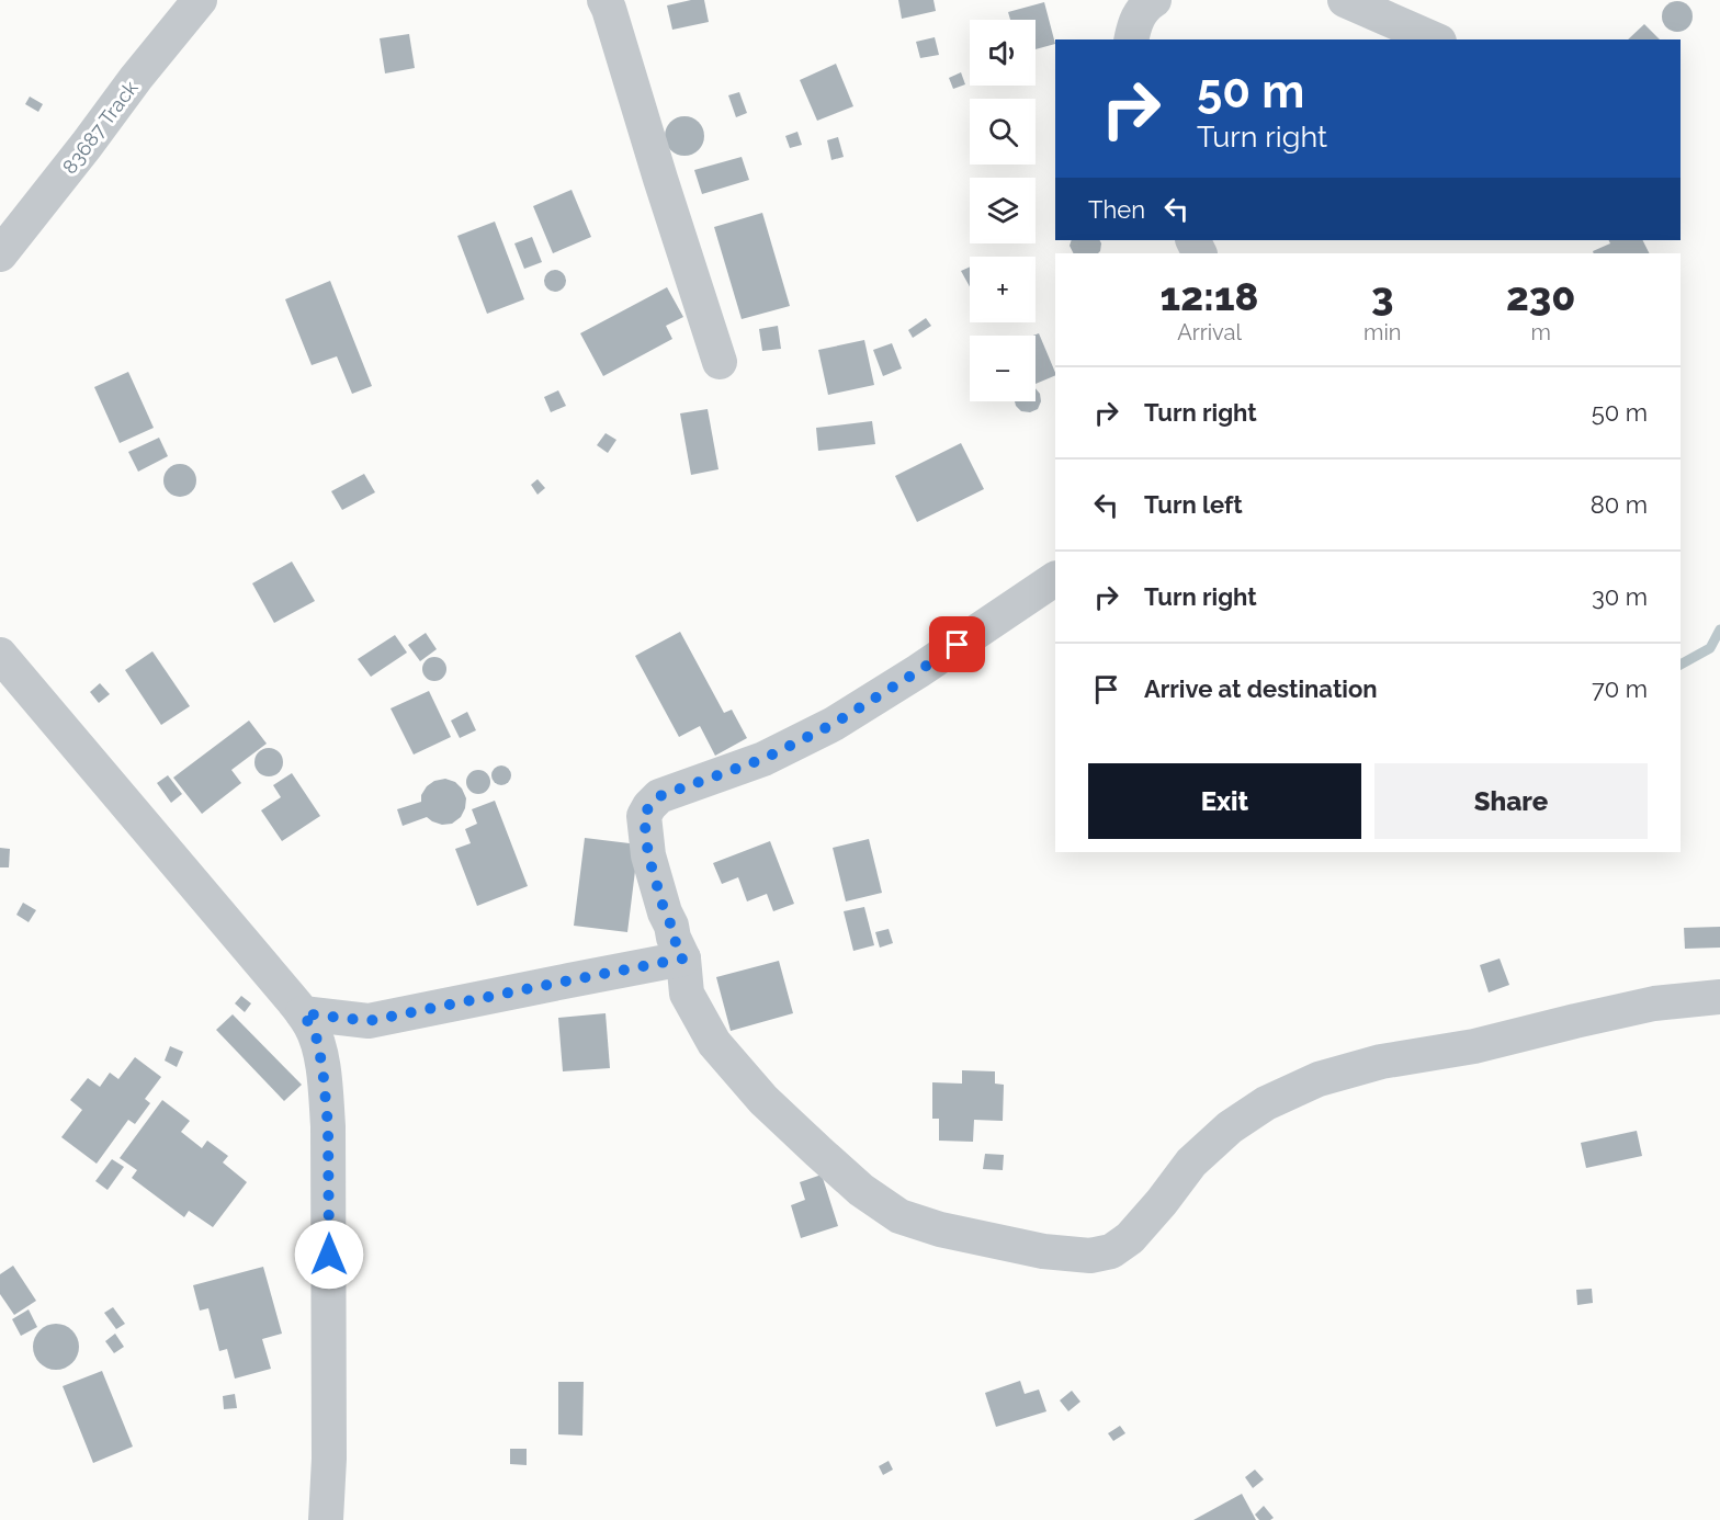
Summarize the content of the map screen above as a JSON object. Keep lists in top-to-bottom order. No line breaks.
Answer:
{"streets":{"street":["83687 Track"]},"page":{"map_buttons":["+","−"],"turn":["50 m","Turn right"],"then":"Then","eta":["12:18","Arrival","3","min","230","m"],"list":[{"name":"Turn right","value":"50 m"},{"name":"Turn left","value":"80 m"},{"name":"Turn right","value":"30 m"},{"name":"Arrive at destination","value":"70 m"}],"buttons":["Exit","Share"]}}
